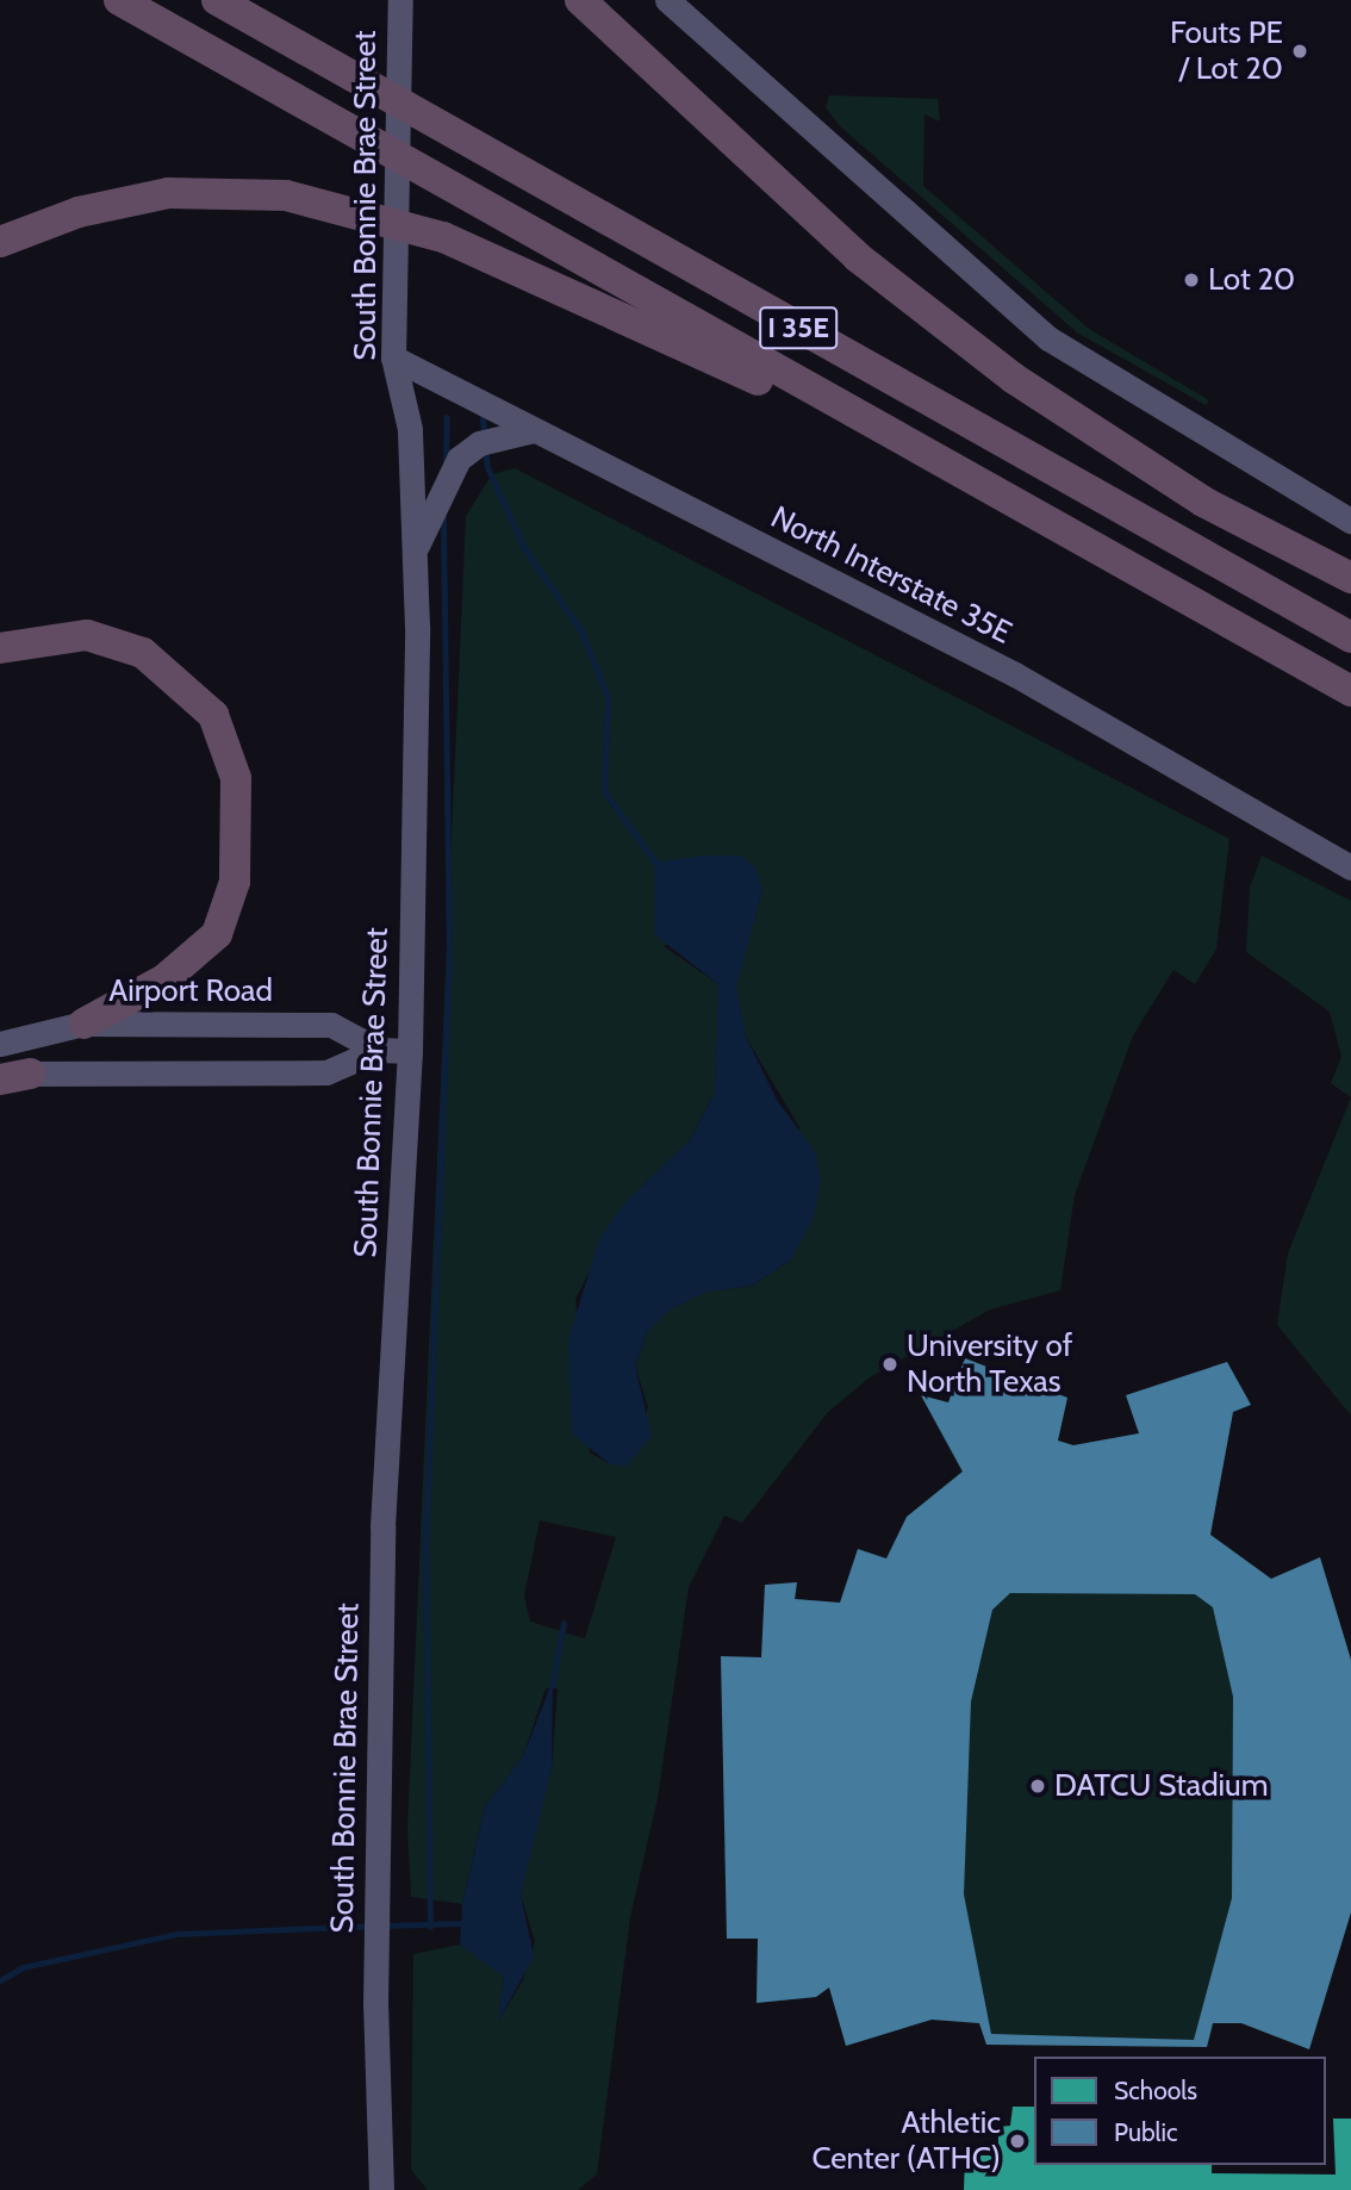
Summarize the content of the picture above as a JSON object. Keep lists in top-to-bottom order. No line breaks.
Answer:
{"streets":{"highway":["I 35E"],"main road":["South Bonnie Brae Street","North Interstate 35E","Airport Road"]},"crossings":[["South Bonnie Brae Street","North Interstate 35E"],["South Bonnie Brae Street","Airport Road"]],"places":["Fouts PE / Lot 20","Lot 20","University of North Texas","DATCU Stadium","Athletic Center (ATHC)"],"legend":["Schools","Public"]}
